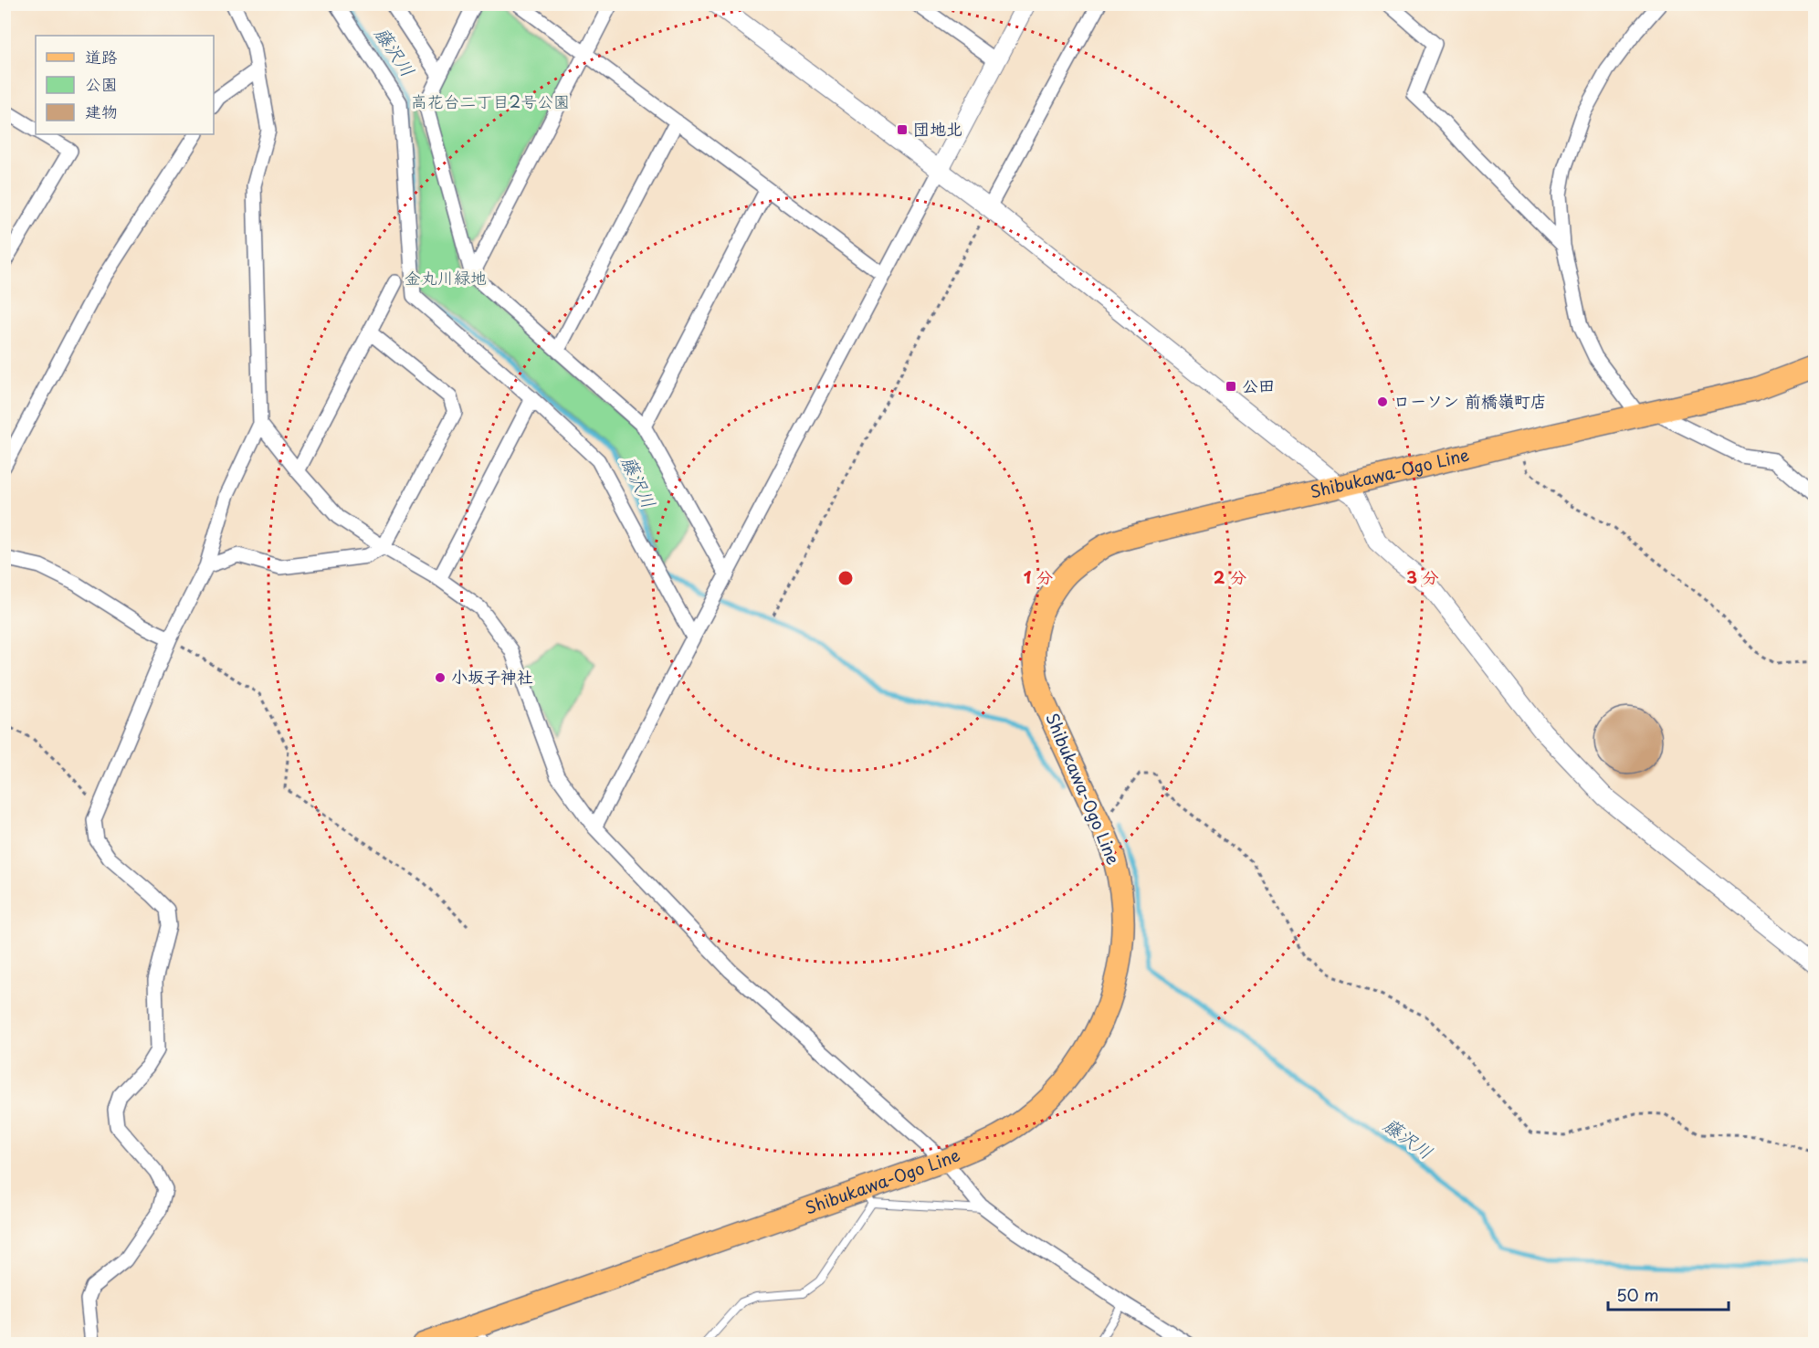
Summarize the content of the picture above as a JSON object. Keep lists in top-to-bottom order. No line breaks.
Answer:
{"streets":{"main road":["Shibukawa-Ogo Line"]},"water":["藤沢川"],"parks":["高花台二丁目2号公園","金丸川緑地"],"places":{"transit":["団地北","公田"],"other":["ローソン 前橋嶺町店","小坂子神社"]},"legend":["道路","公園","建物"],"scale_bar":"50 m","rings":["1 分","2 分","3 分"]}
